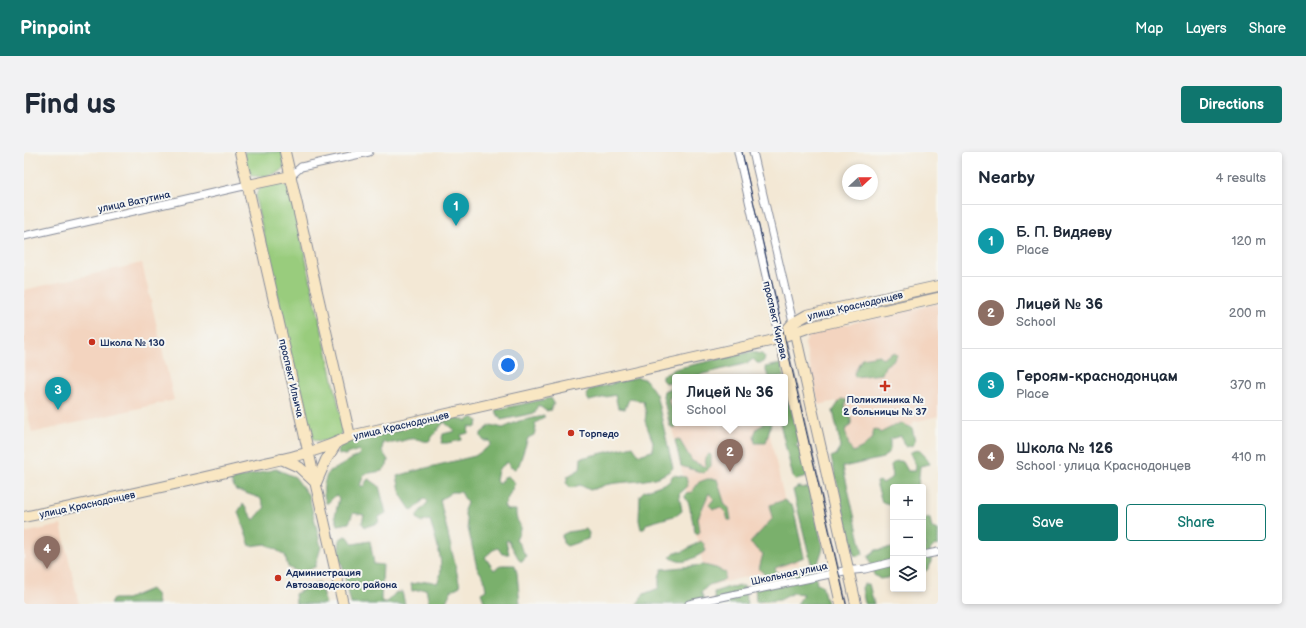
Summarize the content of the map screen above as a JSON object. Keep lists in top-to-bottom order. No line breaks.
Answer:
{"streets":{"street":["улица Ватутина","улица Краснодонцев","проспект Кирова","проспект Ильича","Школьная улица"]},"crossings":[["улица Ватутина","проспект Ильича"],["улица Краснодонцев","проспект Кирова"],["улица Краснодонцев","проспект Ильича"],["проспект Кирова","Школьная улица"]],"places":{"other":["Школа № 130","Торпедо","Администрация Автозаводского района"],"health":["Поликлиника № 2 больницы № 37"]},"north":"right","page":{"header":"Pinpoint","nav":["Map","Layers","Share"],"buttons":["Directions",["Save","Share"]],"title":"Find us","heading":["Nearby","4 results"],"pins":["1","3","2","4"],"list":[{"mark":"1","name":"Б. П. Видяеву","note":"Place","value":"120 m"},{"mark":"2","name":"Лицей № 36","note":"School","value":"200 m"},{"mark":"3","name":"Героям-краснодонцам","note":"Place","value":"370 m"},{"mark":"4","name":"Школа № 126","note":"School · улица Краснодонцев","value":"410 m"}],"popup":["Лицей № 36","School"],"map_buttons":["+","−"]}}
